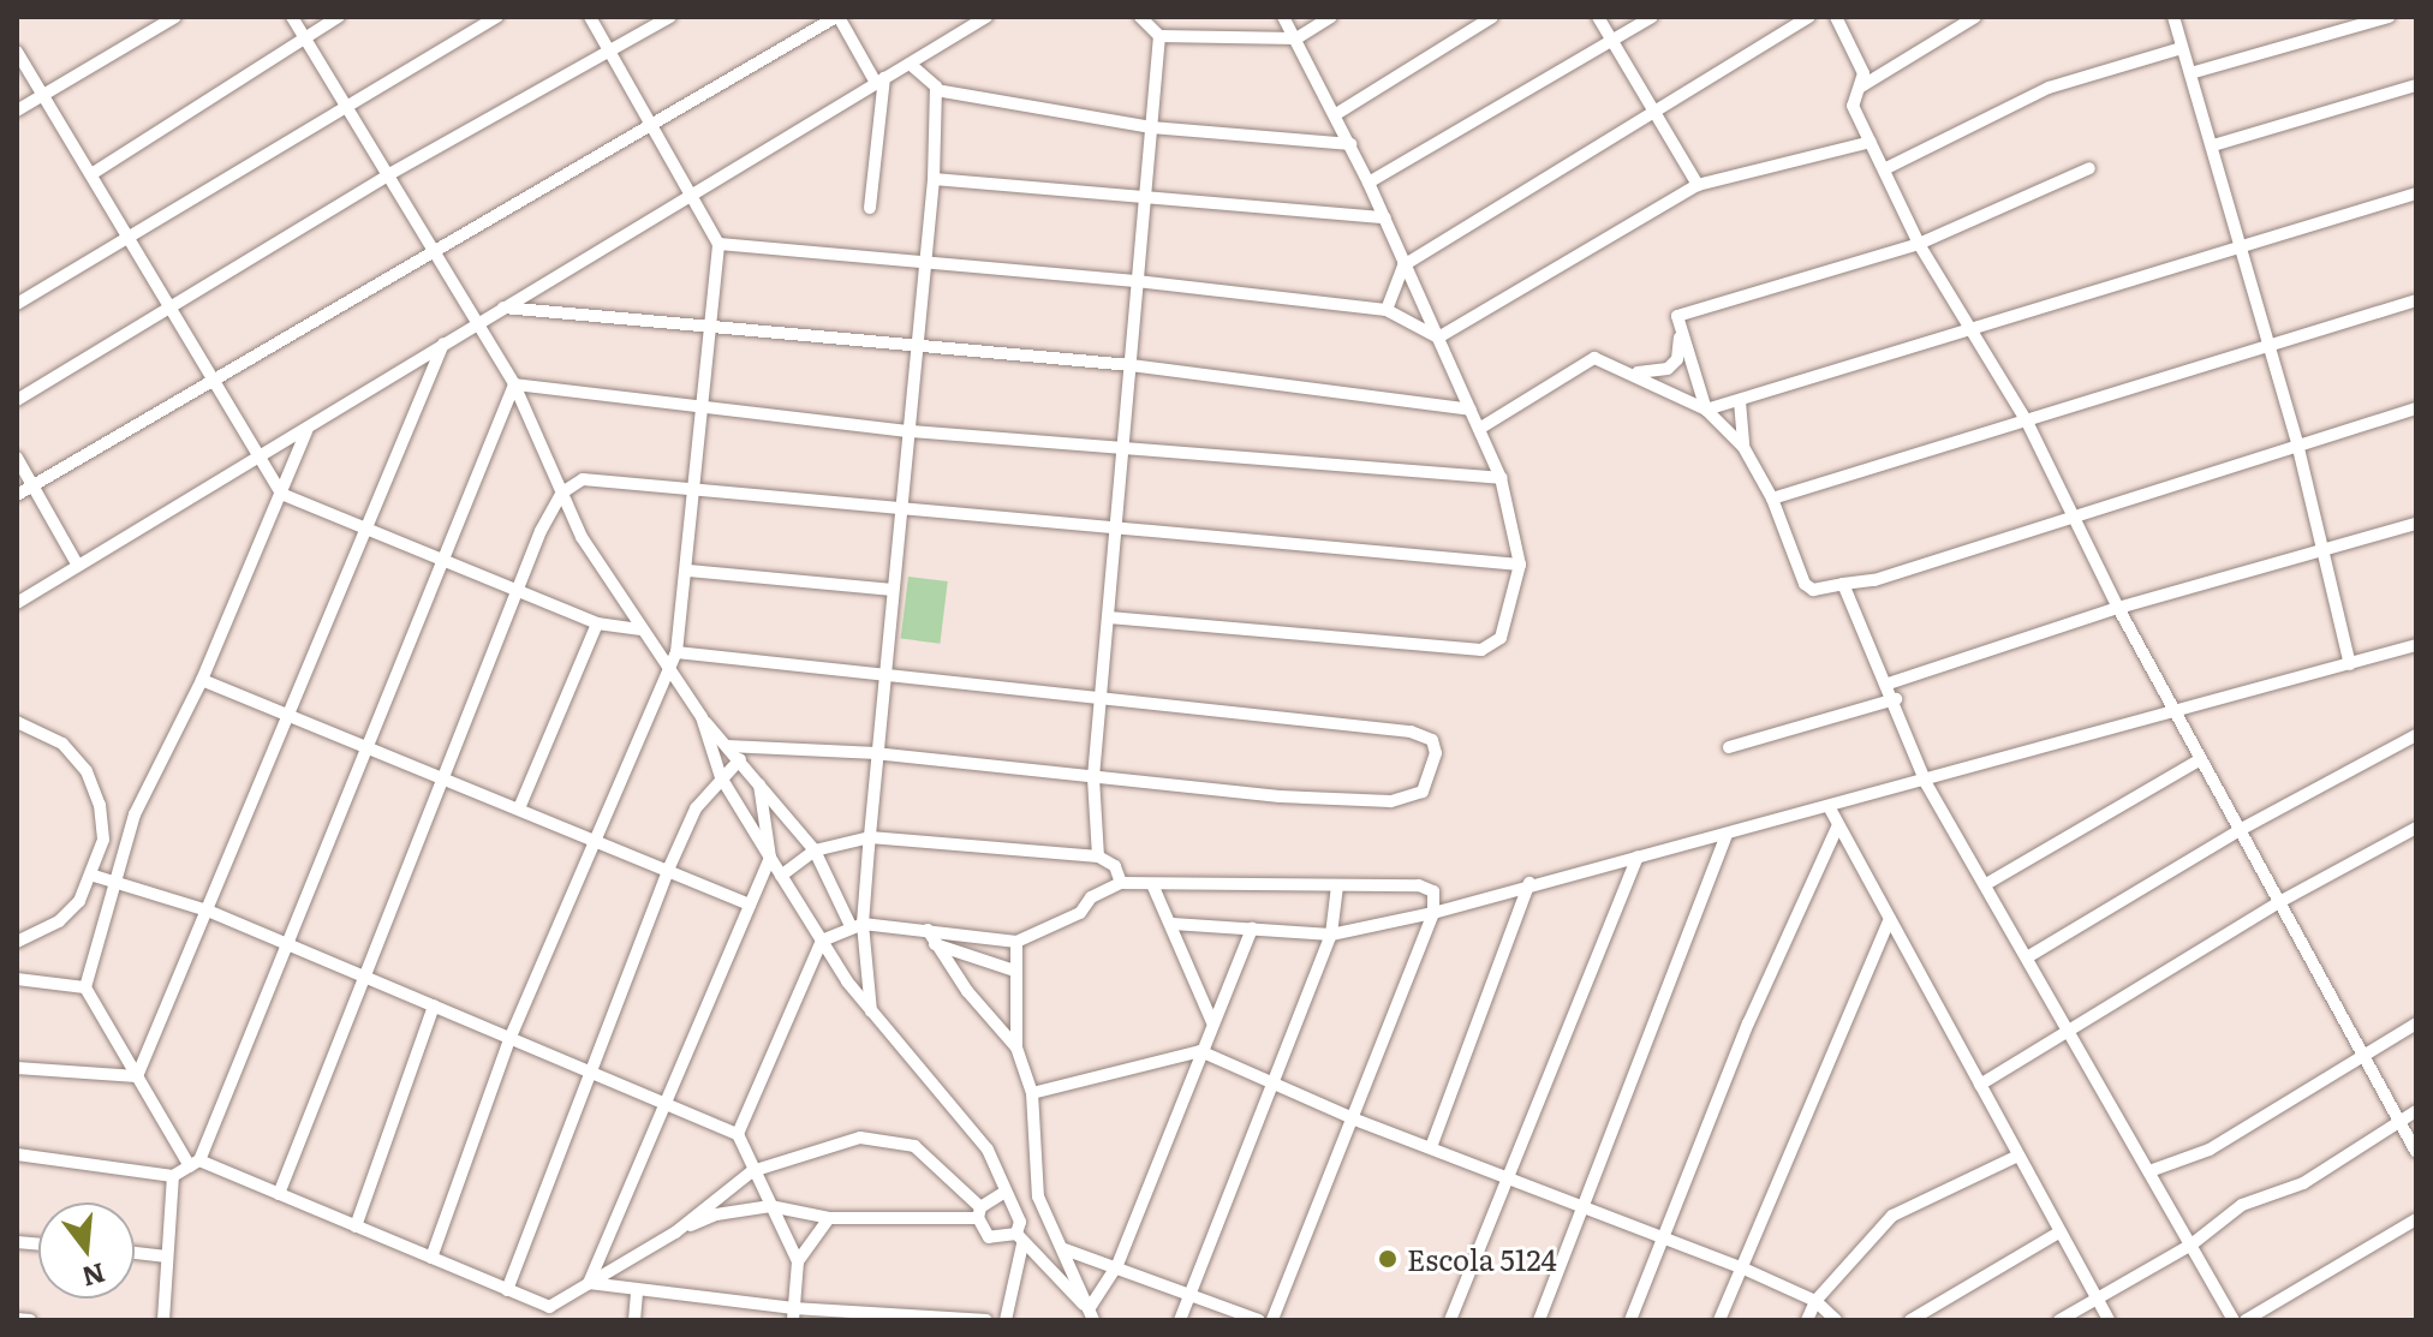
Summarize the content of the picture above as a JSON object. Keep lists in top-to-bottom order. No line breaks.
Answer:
{"places":["Escola 5124"],"north":"bottom"}
